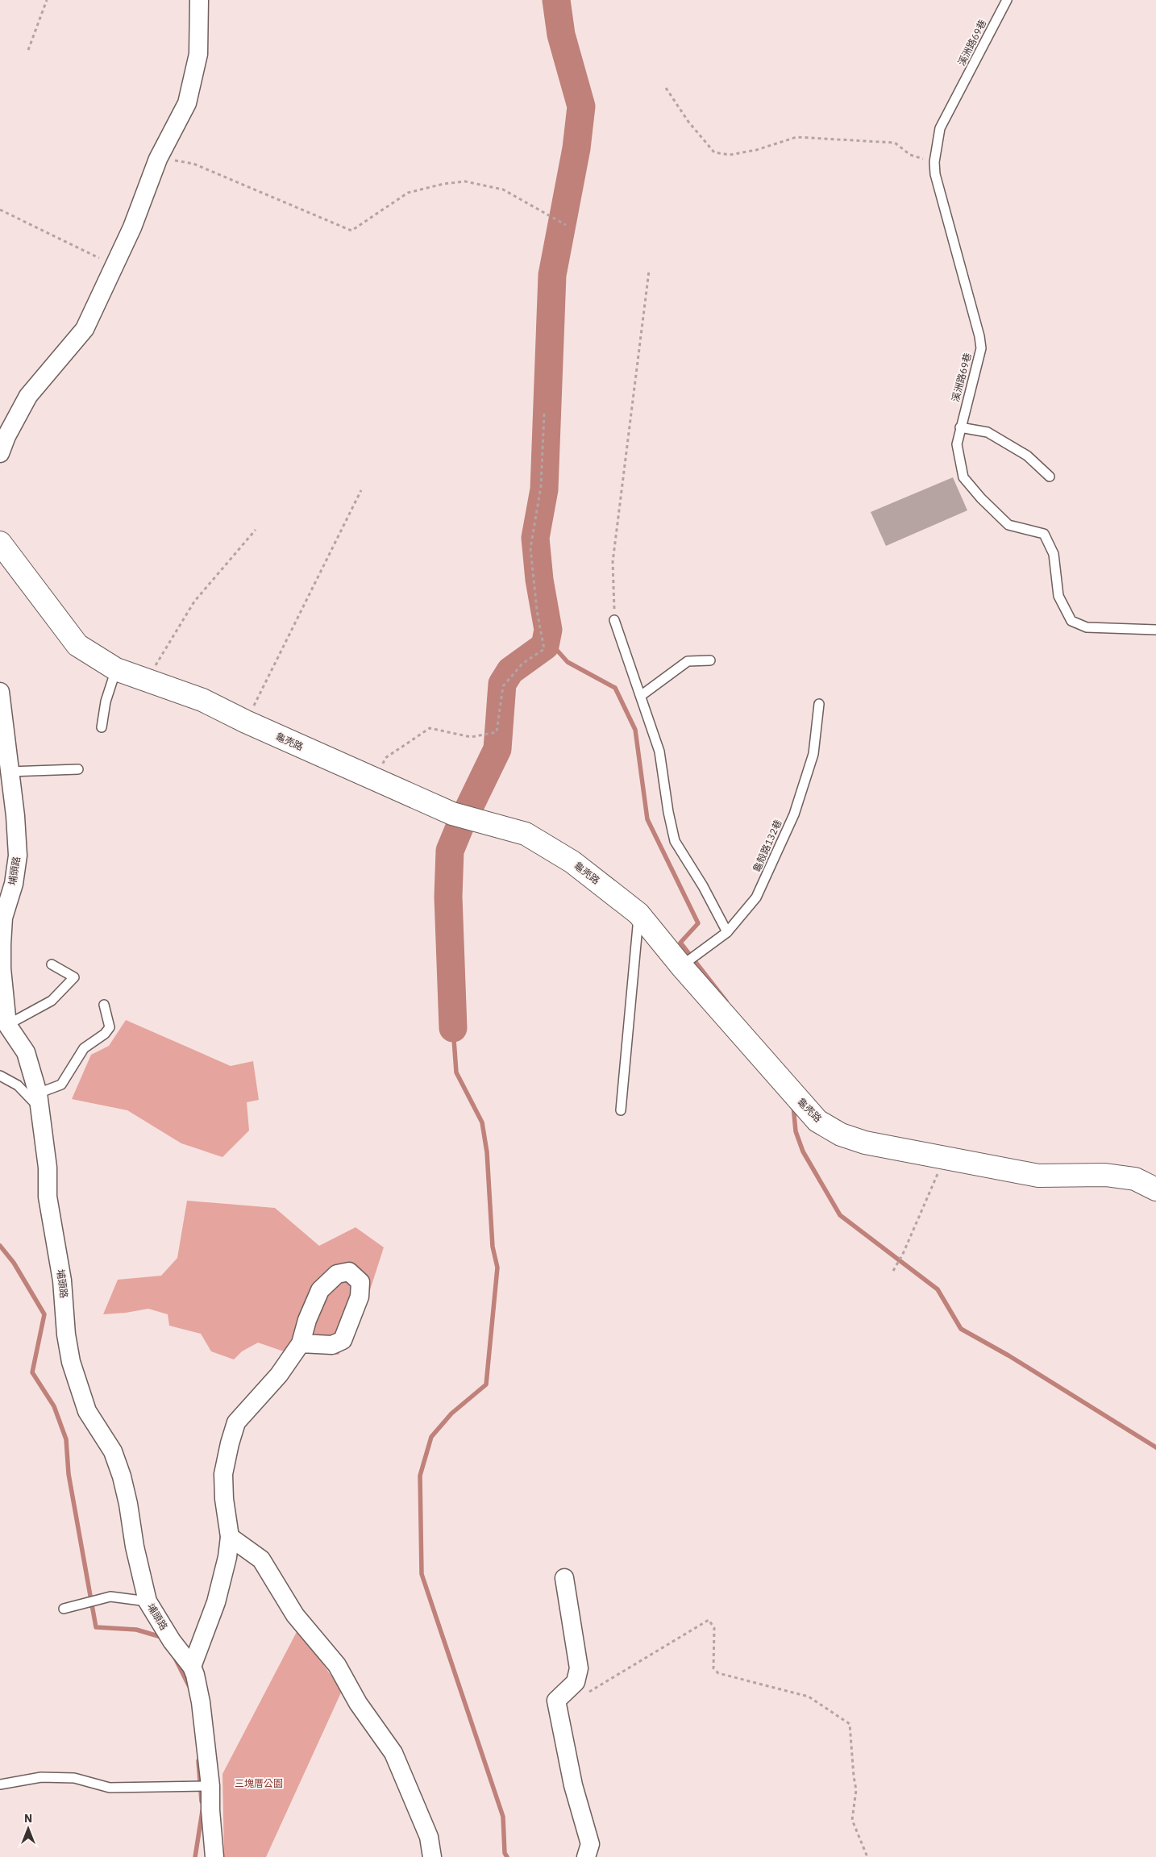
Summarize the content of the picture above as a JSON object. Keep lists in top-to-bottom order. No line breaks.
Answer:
{"streets":{"street":["龜壳路","埔頭路"],"lane":["溪洲路69巷","龜殼路132巷"]},"crossings":[["龜壳路","龜殼路132巷"]],"parks":["三塊厝公園"],"north":"top"}
